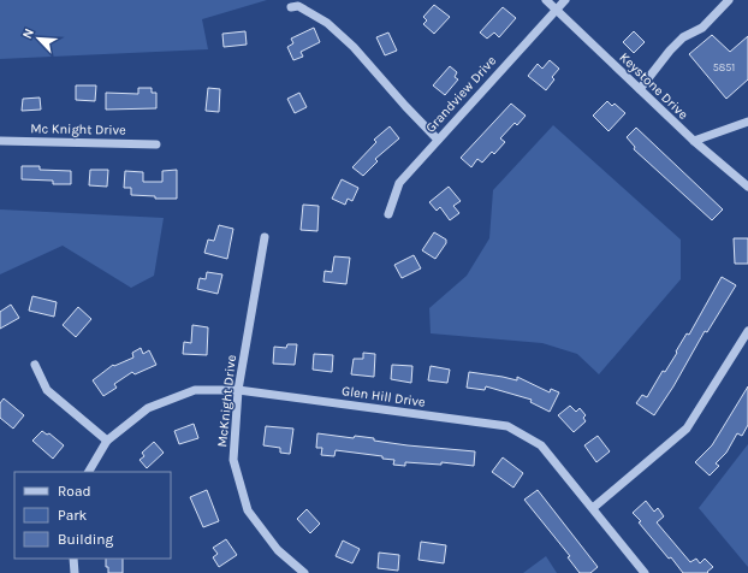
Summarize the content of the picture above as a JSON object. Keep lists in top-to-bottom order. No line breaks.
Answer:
{"streets":{"street":["Keystone Drive","Grandview Drive","Mc Knight Drive","Glen Hill Drive","McKnight Drive"]},"crossings":[["Keystone Drive","Grandview Drive"],["Glen Hill Drive","McKnight Drive"]],"house_numbers":["5851"],"legend":["Road","Park","Building"],"north":"top left"}
